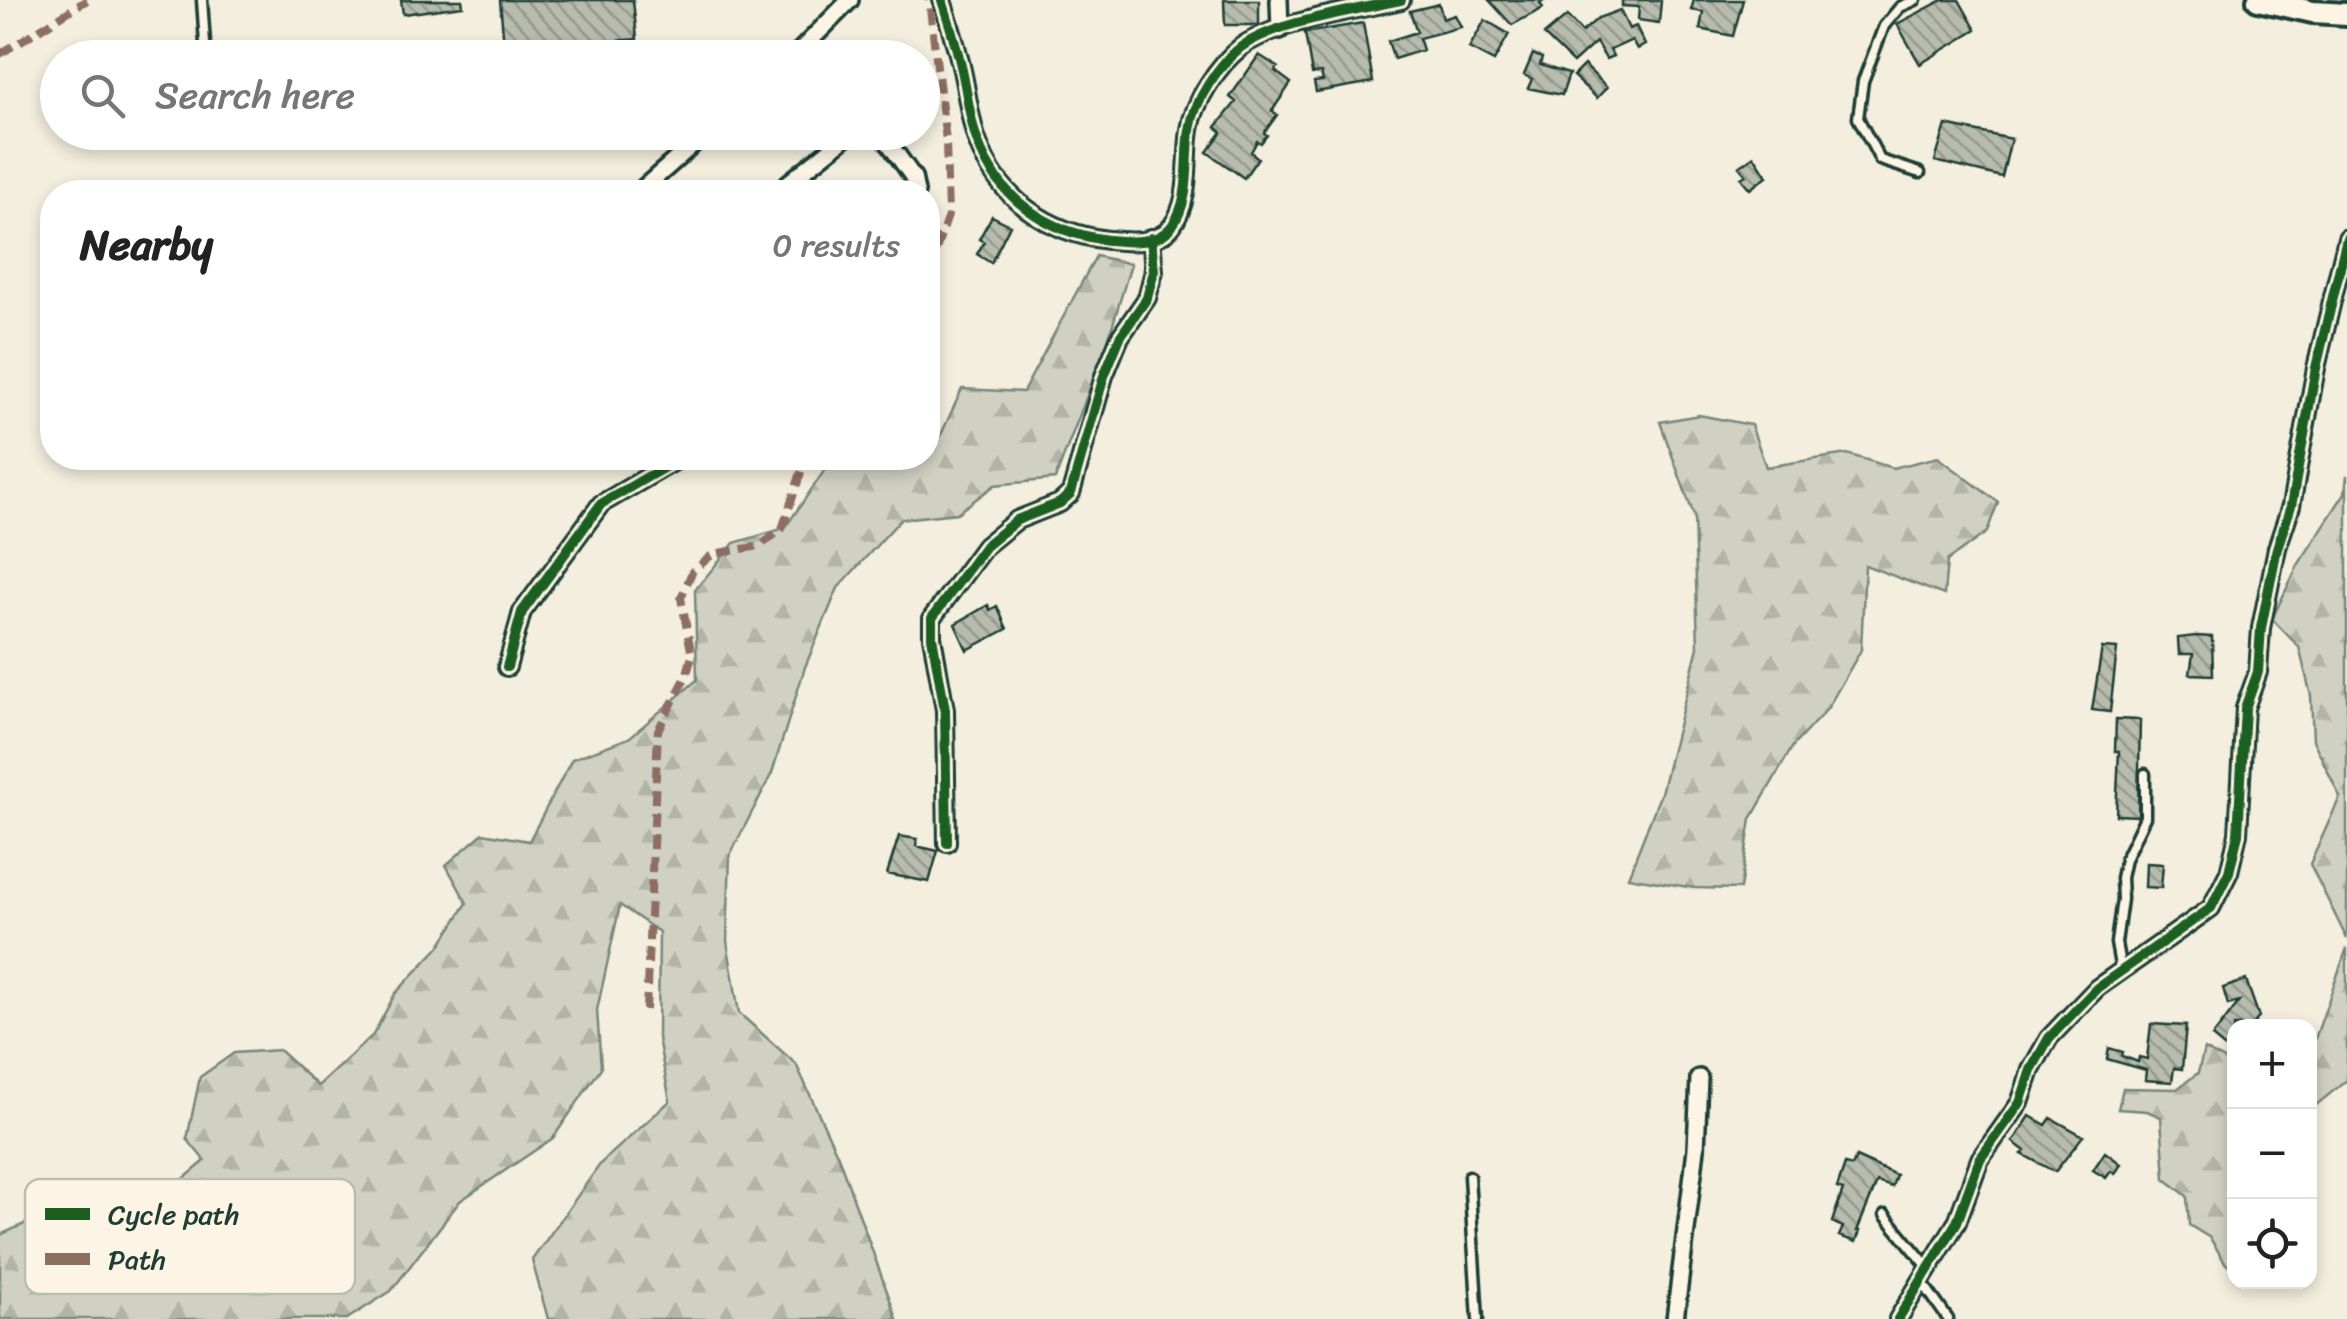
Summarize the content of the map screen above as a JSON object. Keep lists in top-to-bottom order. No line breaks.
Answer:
{"legend":["Cycle path","Path"],"page":{"search":"Search here","heading":["Nearby","0 results"],"map_buttons":["+","−"]}}
